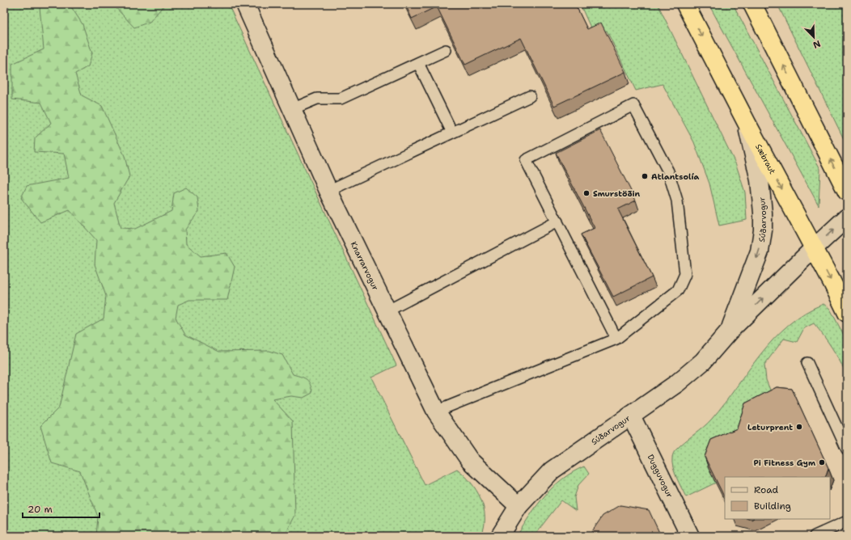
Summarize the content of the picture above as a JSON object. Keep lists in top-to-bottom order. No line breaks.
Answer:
{"streets":{"highway":["Sæbraut"],"street":["Súðarvogur","Knarrarvogur","Dugguvogur"]},"crossings":[["Sæbraut","Súðarvogur"],["Súðarvogur","Knarrarvogur"],["Súðarvogur","Dugguvogur"]],"places":["Atlantsolía","Smurstöðin","Leturprent","Pi Fitness Gym"],"legend":["Road","Building"],"scale_bar":"20 m","north":"bottom right"}
